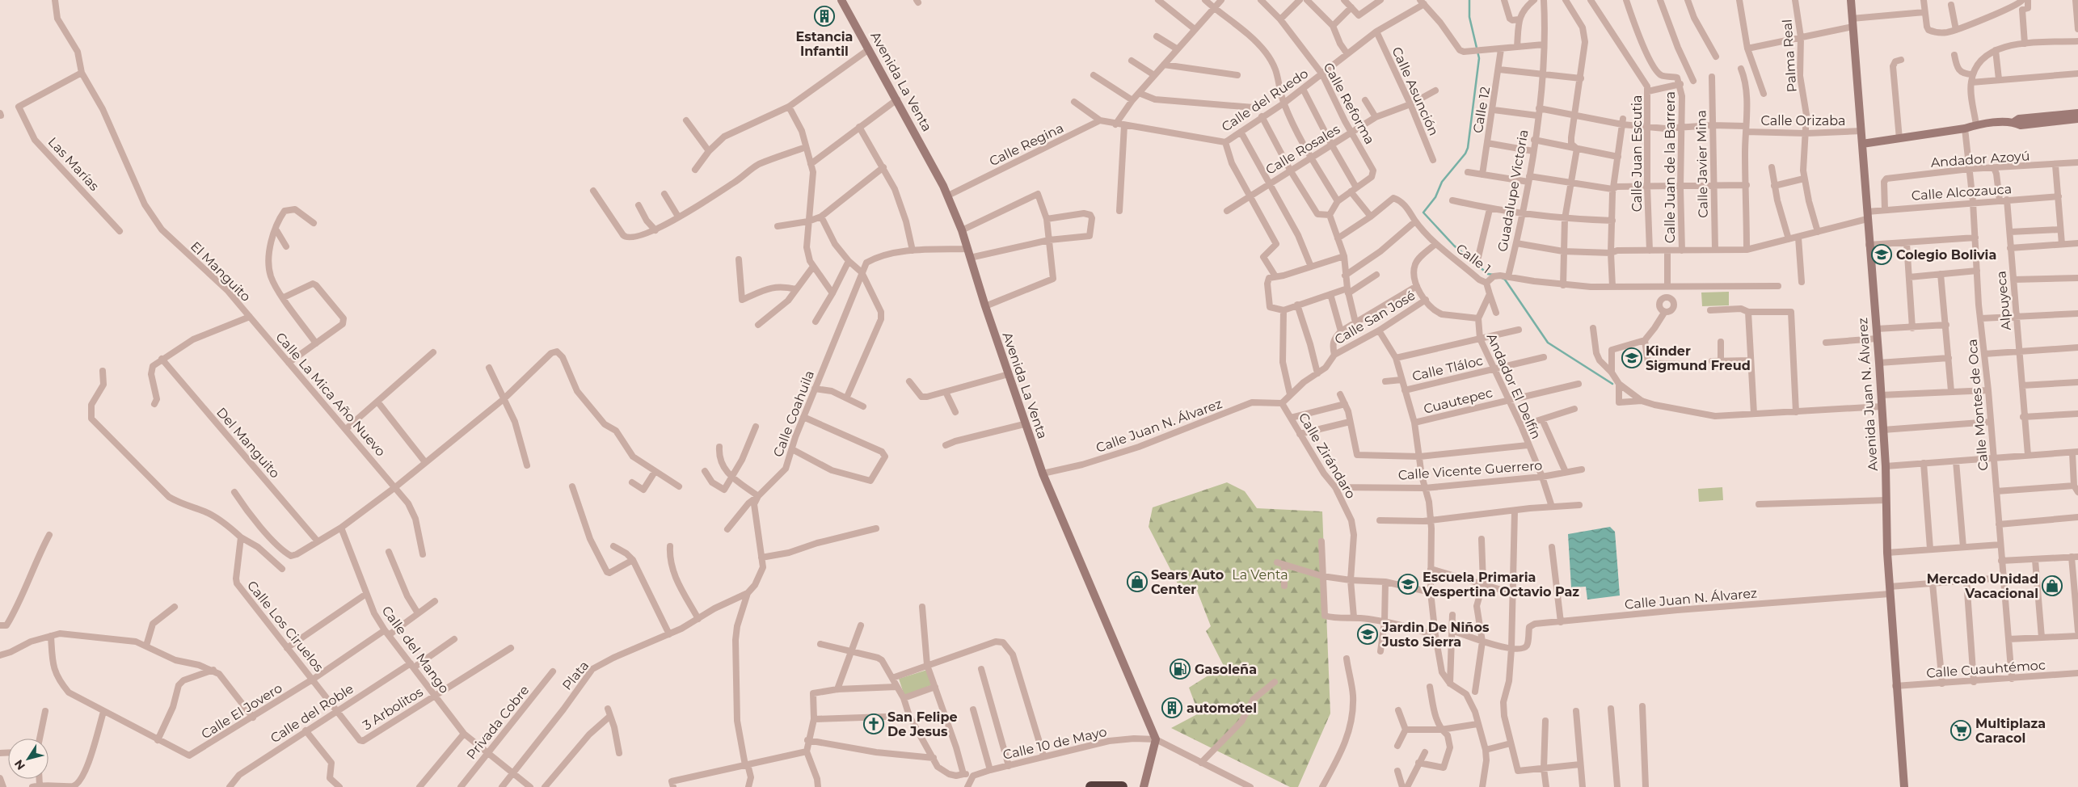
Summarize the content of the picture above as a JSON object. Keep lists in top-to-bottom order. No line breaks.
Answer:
{"streets":{"main road":["Avenida La Venta","Avenida Juan N. Álvarez"],"street":["Palma Real","Calle Asunción","Calle del Ruedo","Calle Reforma","Calle 12","Calle Orizaba","Calle Regina","Calle Rosales","Calle Juan Escutia","Andador Azoyú","Las Marías","Calle Javier Mina","Calle Juan de la Barrera","Guadalupe Victoria","Calle Alcozauca","Calle 1","El Manguito","Alpuyeca","Calle San José","Calle Tláloc","Andador El Delfín","Calle La Mica Año Nuevo","Cuautepec","Calle Montes de Oca","Calle Coahuila","Calle Juan N. Álvarez","Del Manguito","Calle Zirándaro","Calle Vicente Guerrero","Calle Los Ciruelos","Calle del Mango","Calle Cuauhtémoc","Plata","3 Arbolitos","Calle El Jovero","Calle del Roble","Privada Cobre","Calle 10 de Mayo"]},"crossings":[["Palma Real","Calle Orizaba"],["Avenida La Venta","Calle Regina"],["Avenida La Venta","Calle Juan N. Álvarez"],["Avenida La Venta","Calle 10 de Mayo"],["Calle Asunción","Calle del Ruedo"],["Calle Asunción","Calle Rosales"],["Calle del Ruedo","Calle Reforma"],["Calle Reforma","Calle Rosales"],["Calle Orizaba","Calle Juan Escutia"],["Calle Orizaba","Calle Javier Mina"],["Calle Orizaba","Calle Juan de la Barrera"],["Calle Orizaba","Guadalupe Victoria"],["Calle Orizaba","Avenida Juan N. Álvarez"],["Andador Azoyú","Calle Alcozauca"],["Andador Azoyú","Calle Montes de Oca"],["Las Marías","El Manguito"],["Calle Alcozauca","Alpuyeca"],["Calle Alcozauca","Avenida Juan N. Álvarez"],["Calle Alcozauca","Calle Montes de Oca"],["Calle 1","Andador El Delfín"],["El Manguito","Calle La Mica Año Nuevo"],["Calle San José","Calle Juan N. Álvarez"],["Calle San José","Calle Zirándaro"],["Calle Tláloc","Andador El Delfín"],["Andador El Delfín","Cuautepec"],["Andador El Delfín","Calle Vicente Guerrero"],["Avenida Juan N. Álvarez","Calle Juan N. Álvarez"],["Avenida Juan N. Álvarez","Calle Cuauhtémoc"],["Calle Montes de Oca","Calle Juan N. Álvarez"],["Calle Montes de Oca","Calle Cuauhtémoc"],["Calle Juan N. Álvarez","Calle Zirándaro"],["Calle Zirándaro","Calle Vicente Guerrero"],["Calle Los Ciruelos","3 Arbolitos"],["Calle Los Ciruelos","Calle El Jovero"],["Calle Los Ciruelos","Calle del Roble"],["Calle del Mango","Plata"],["Calle del Mango","3 Arbolitos"],["Calle del Mango","Calle El Jovero"],["Calle del Mango","Calle del Roble"],["Calle del Mango","Privada Cobre"]],"parks":["La Venta"],"places":{"building":["Estancia Infantil","automotel"],"school or university":["Colegio Bolivia","Kinder Sigmund Freud","Escuela Primaria Vespertina Octavio Paz","Jardin De Niños Justo Sierra"],"shop":["Sears Auto Center","Mercado Unidad Vacacional"],"fuel station":["Gasoleña"],"church":["San Felipe De Jesus"],"supermarket":["Multiplaza Caracol"]},"north":"bottom left"}
